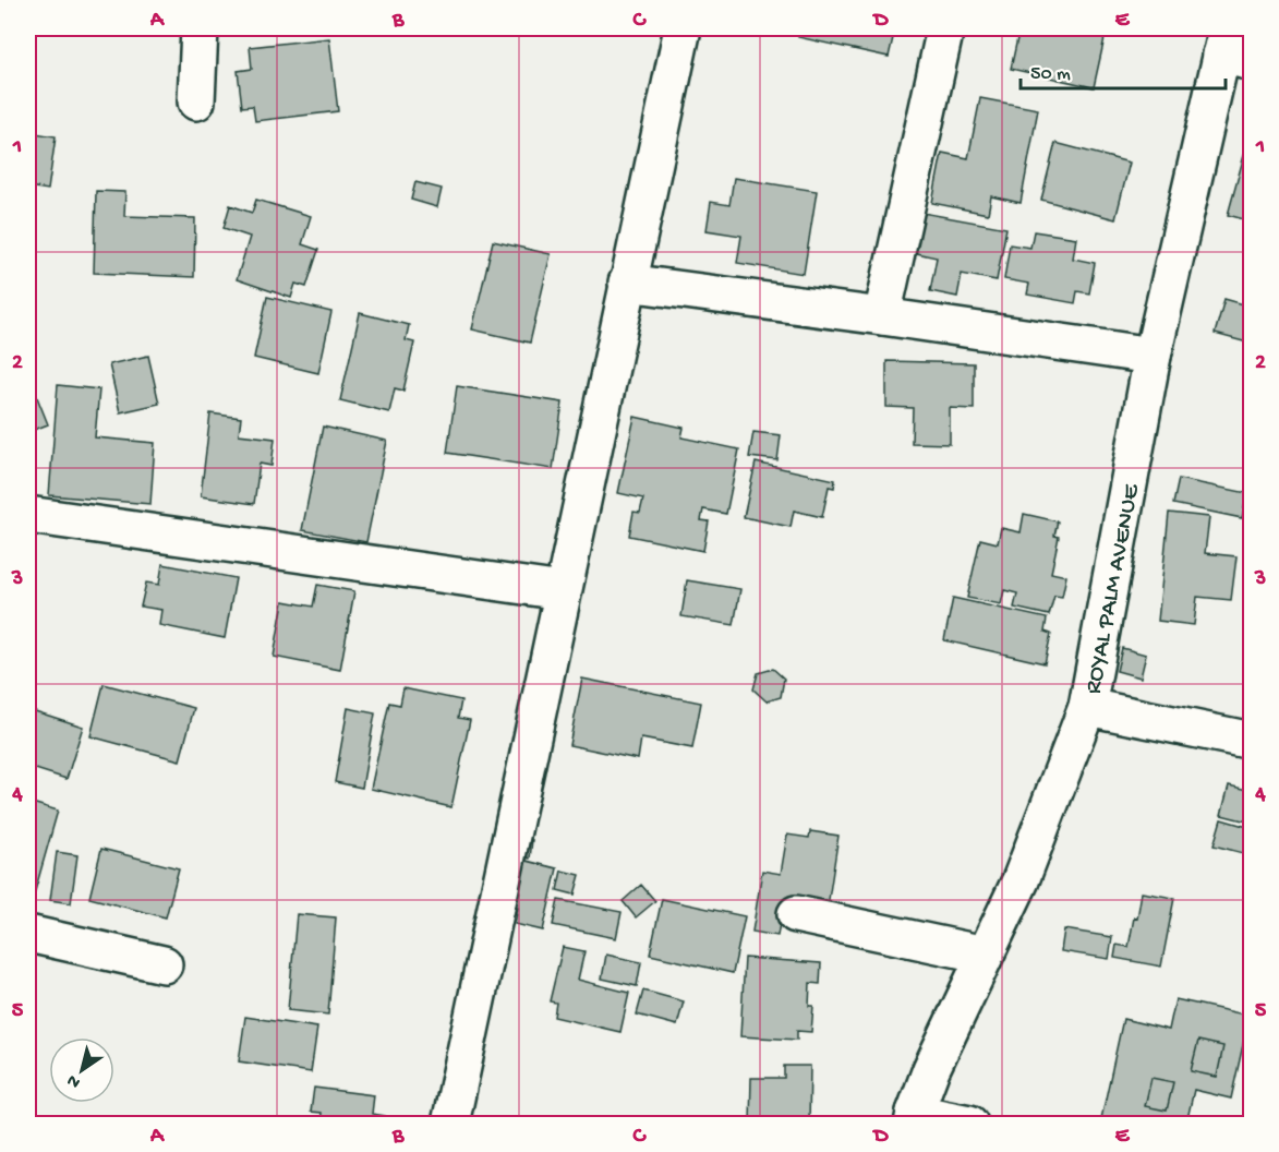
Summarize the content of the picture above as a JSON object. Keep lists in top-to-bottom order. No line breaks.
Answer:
{"streets":{"street":["ROYAL PALM AVENUE"]},"scale_bar":"50 m","north":"bottom left","grid":{"columns":["A","B","C","D","E"],"rows":["1","2","3","4","5"]}}
